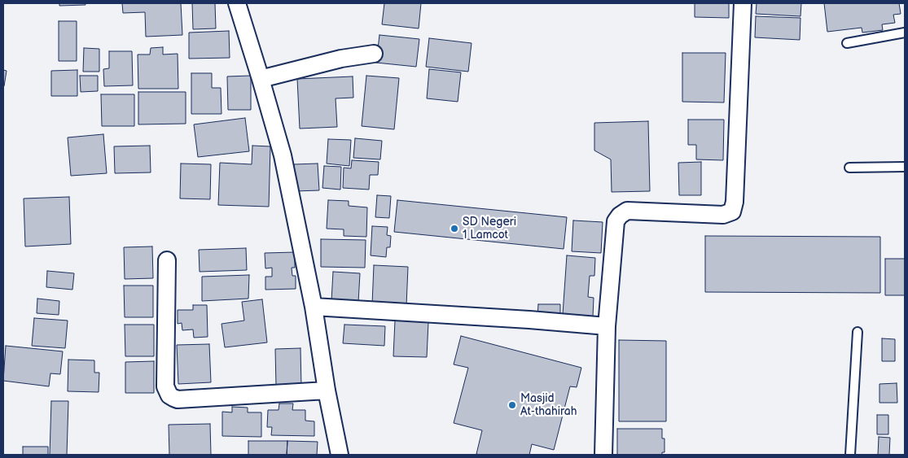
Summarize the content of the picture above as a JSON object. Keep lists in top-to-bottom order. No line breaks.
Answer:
{"places":["SD Negeri 1 Lamcot","Masjid At-thahirah"]}
